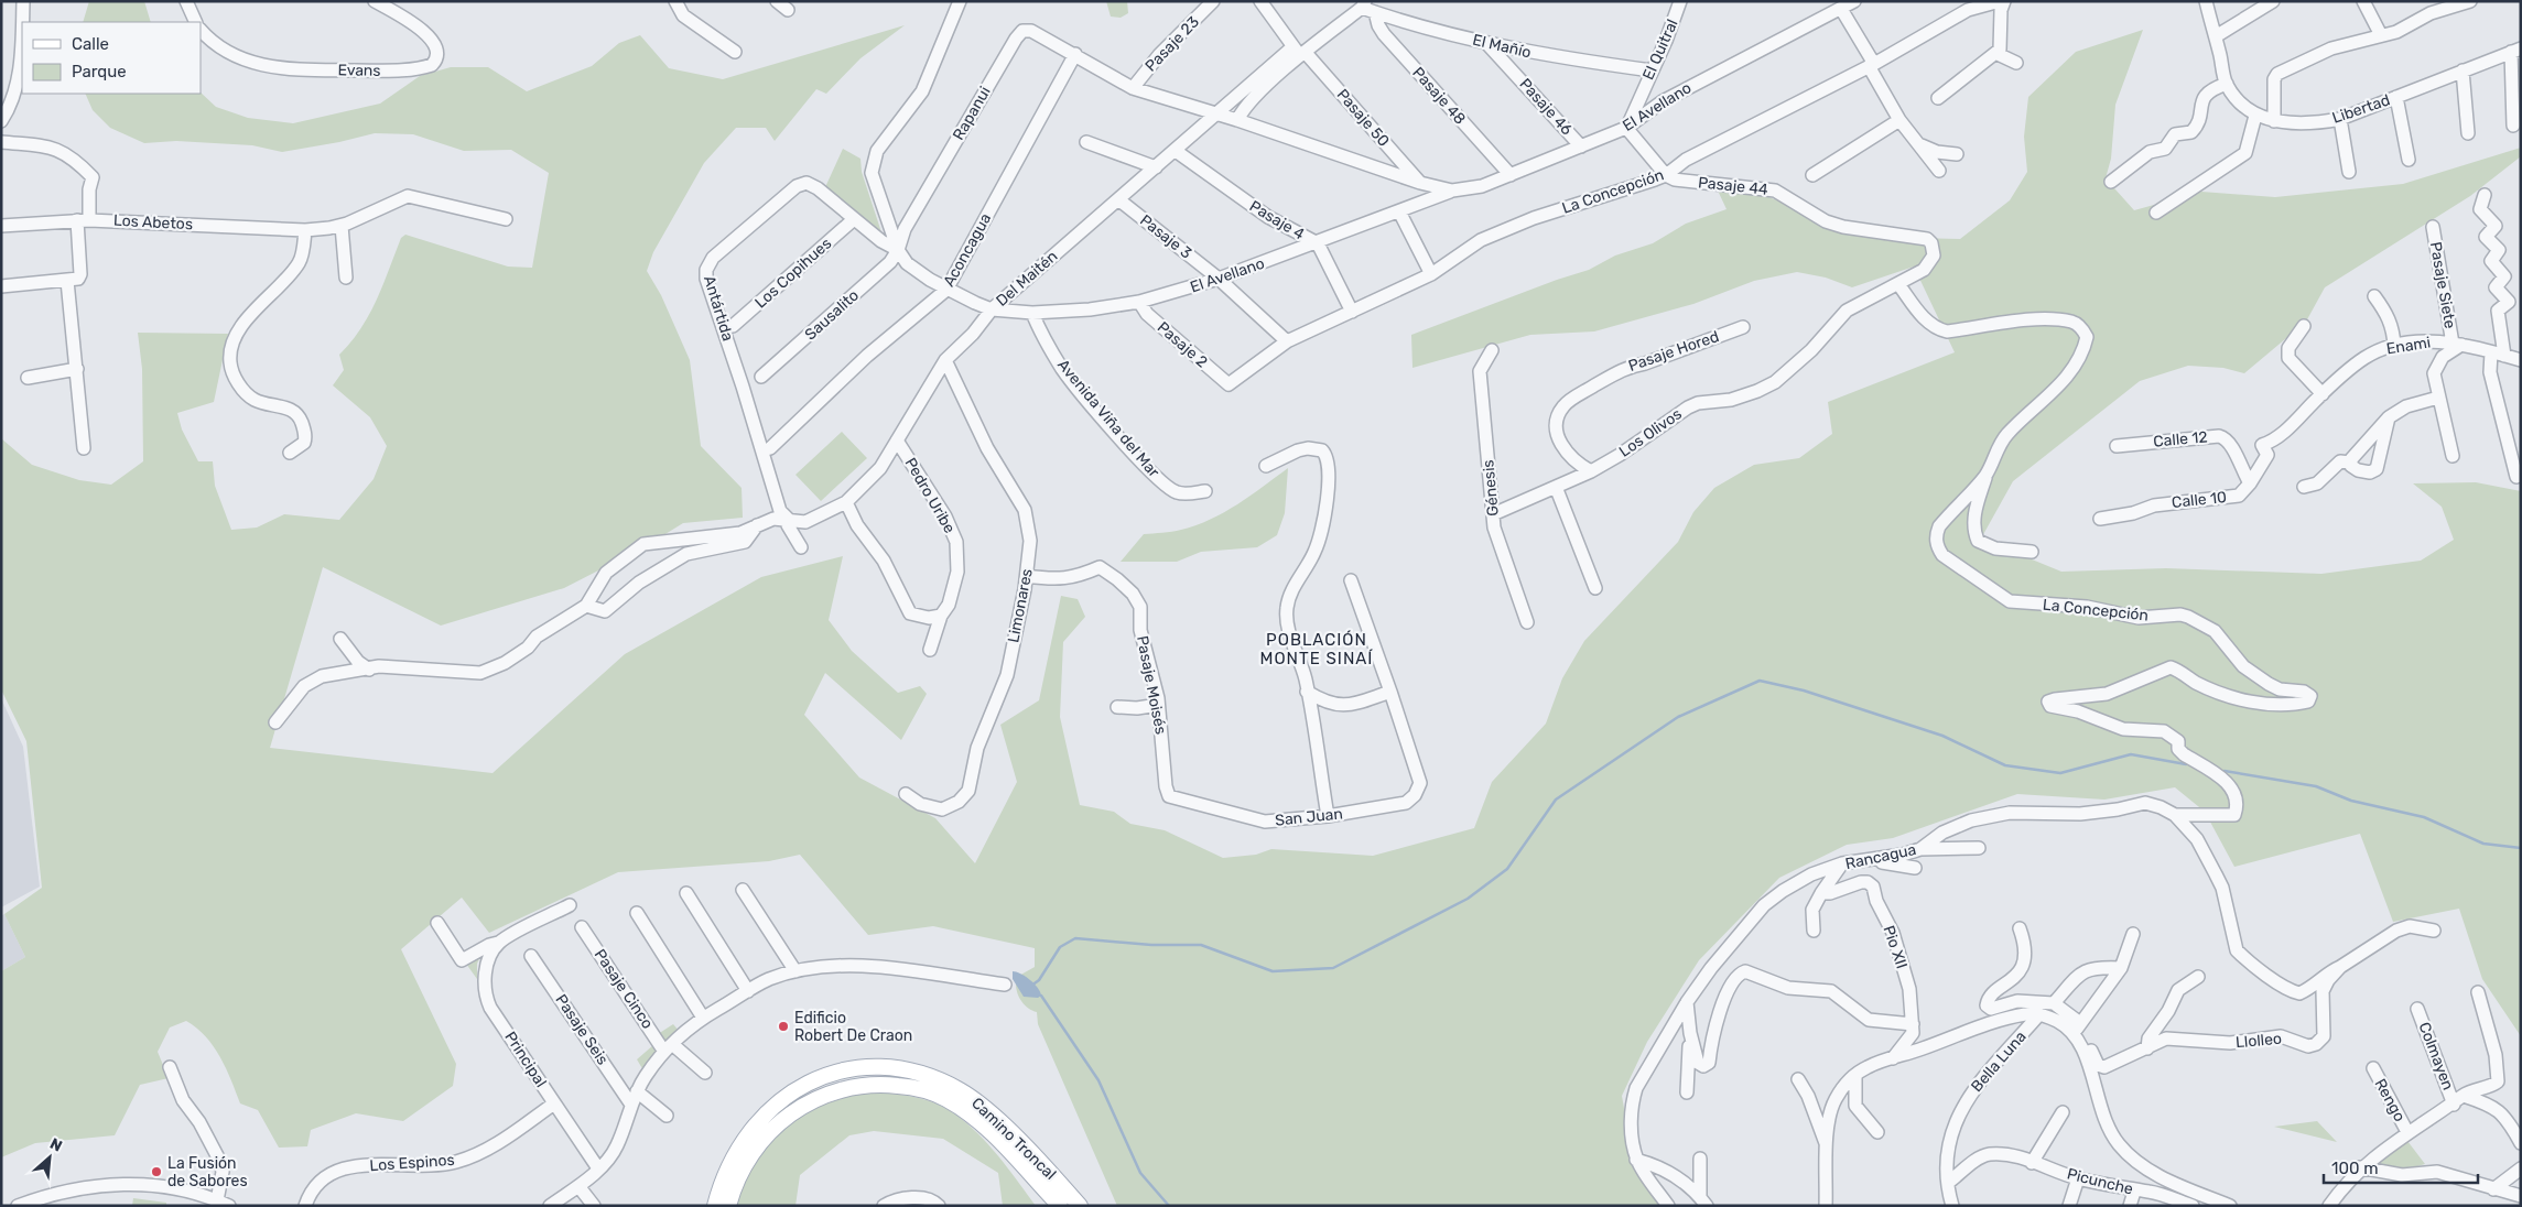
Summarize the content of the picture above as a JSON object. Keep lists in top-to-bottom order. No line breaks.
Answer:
{"streets":{"main road":["Camino Troncal"],"street":["Pasaje 23","El Mañío","El Quitral","Evans","Pasaje 48","Pasaje 46","El Avellano","Libertad","Rapanui","Pasaje 50","Pasaje 44","La Concepción","Pasaje 4","Los Abetos","Pasaje 3","Aconcagua","Los Copihues","Del Maitén","Pasaje Siete","Antártida","Sausalito","Pasaje 2","Enami","Pasaje Hored","Avenida Viña del Mar","Los Olivos","Calle 12","Génesis","Pedro Uribe","Calle 10","Limonares","Pasaje Moisés","San Juan","Rancagua","Pio XII","Pasaje Cinco","Pasaje Seis","Llolleo","Colmayen","Principal","Bella Luna","Rengo","Los Espinos","Picunche"]},"crossings":[["Pasaje 23","El Avellano"],["Pasaje 23","Rapanui"],["El Mañío","El Quitral"],["El Mañío","Pasaje 48"],["El Mañío","Pasaje 46"],["El Mañío","Del Maitén"],["El Quitral","El Avellano"],["Pasaje 48","El Avellano"],["Pasaje 46","El Avellano"],["El Avellano","Rapanui"],["El Avellano","Pasaje 50"],["El Avellano","Pasaje 4"],["El Avellano","Pasaje 3"],["El Avellano","Del Maitén"],["El Avellano","Pasaje 2"],["El Avellano","Avenida Viña del Mar"],["Rapanui","Aconcagua"],["Rapanui","Antártida"],["Rapanui","Sausalito"],["Pasaje 50","Del Maitén"],["Pasaje 44","La Concepción"],["Pasaje 44","Los Olivos"],["La Concepción","Pasaje 4"],["La Concepción","Pasaje 3"],["La Concepción","Pasaje 2"],["La Concepción","Los Olivos"],["La Concepción","Rancagua"],["Pasaje 4","Del Maitén"],["Pasaje 3","Del Maitén"],["Aconcagua","Antártida"],["Los Copihues","Antártida"],["Del Maitén","Antártida"],["Del Maitén","Pedro Uribe"],["Del Maitén","Limonares"],["Pasaje Siete","Enami"],["Antártida","Sausalito"],["Enami","Calle 10"],["Pasaje Hored","Los Olivos"],["Los Olivos","Génesis"],["Calle 12","Calle 10"],["Limonares","Pasaje Moisés"],["Pasaje Moisés","San Juan"],["Rancagua","Llolleo"],["Principal","Los Espinos"],["Bella Luna","Picunche"]],"districts":["POBLACIÓN MONTE SINAÍ"],"places":["Edificio Robert De Craon","La Fusión de Sabores"],"legend":["Calle","Parque"],"scale_bar":"100 m","north":"top right"}
